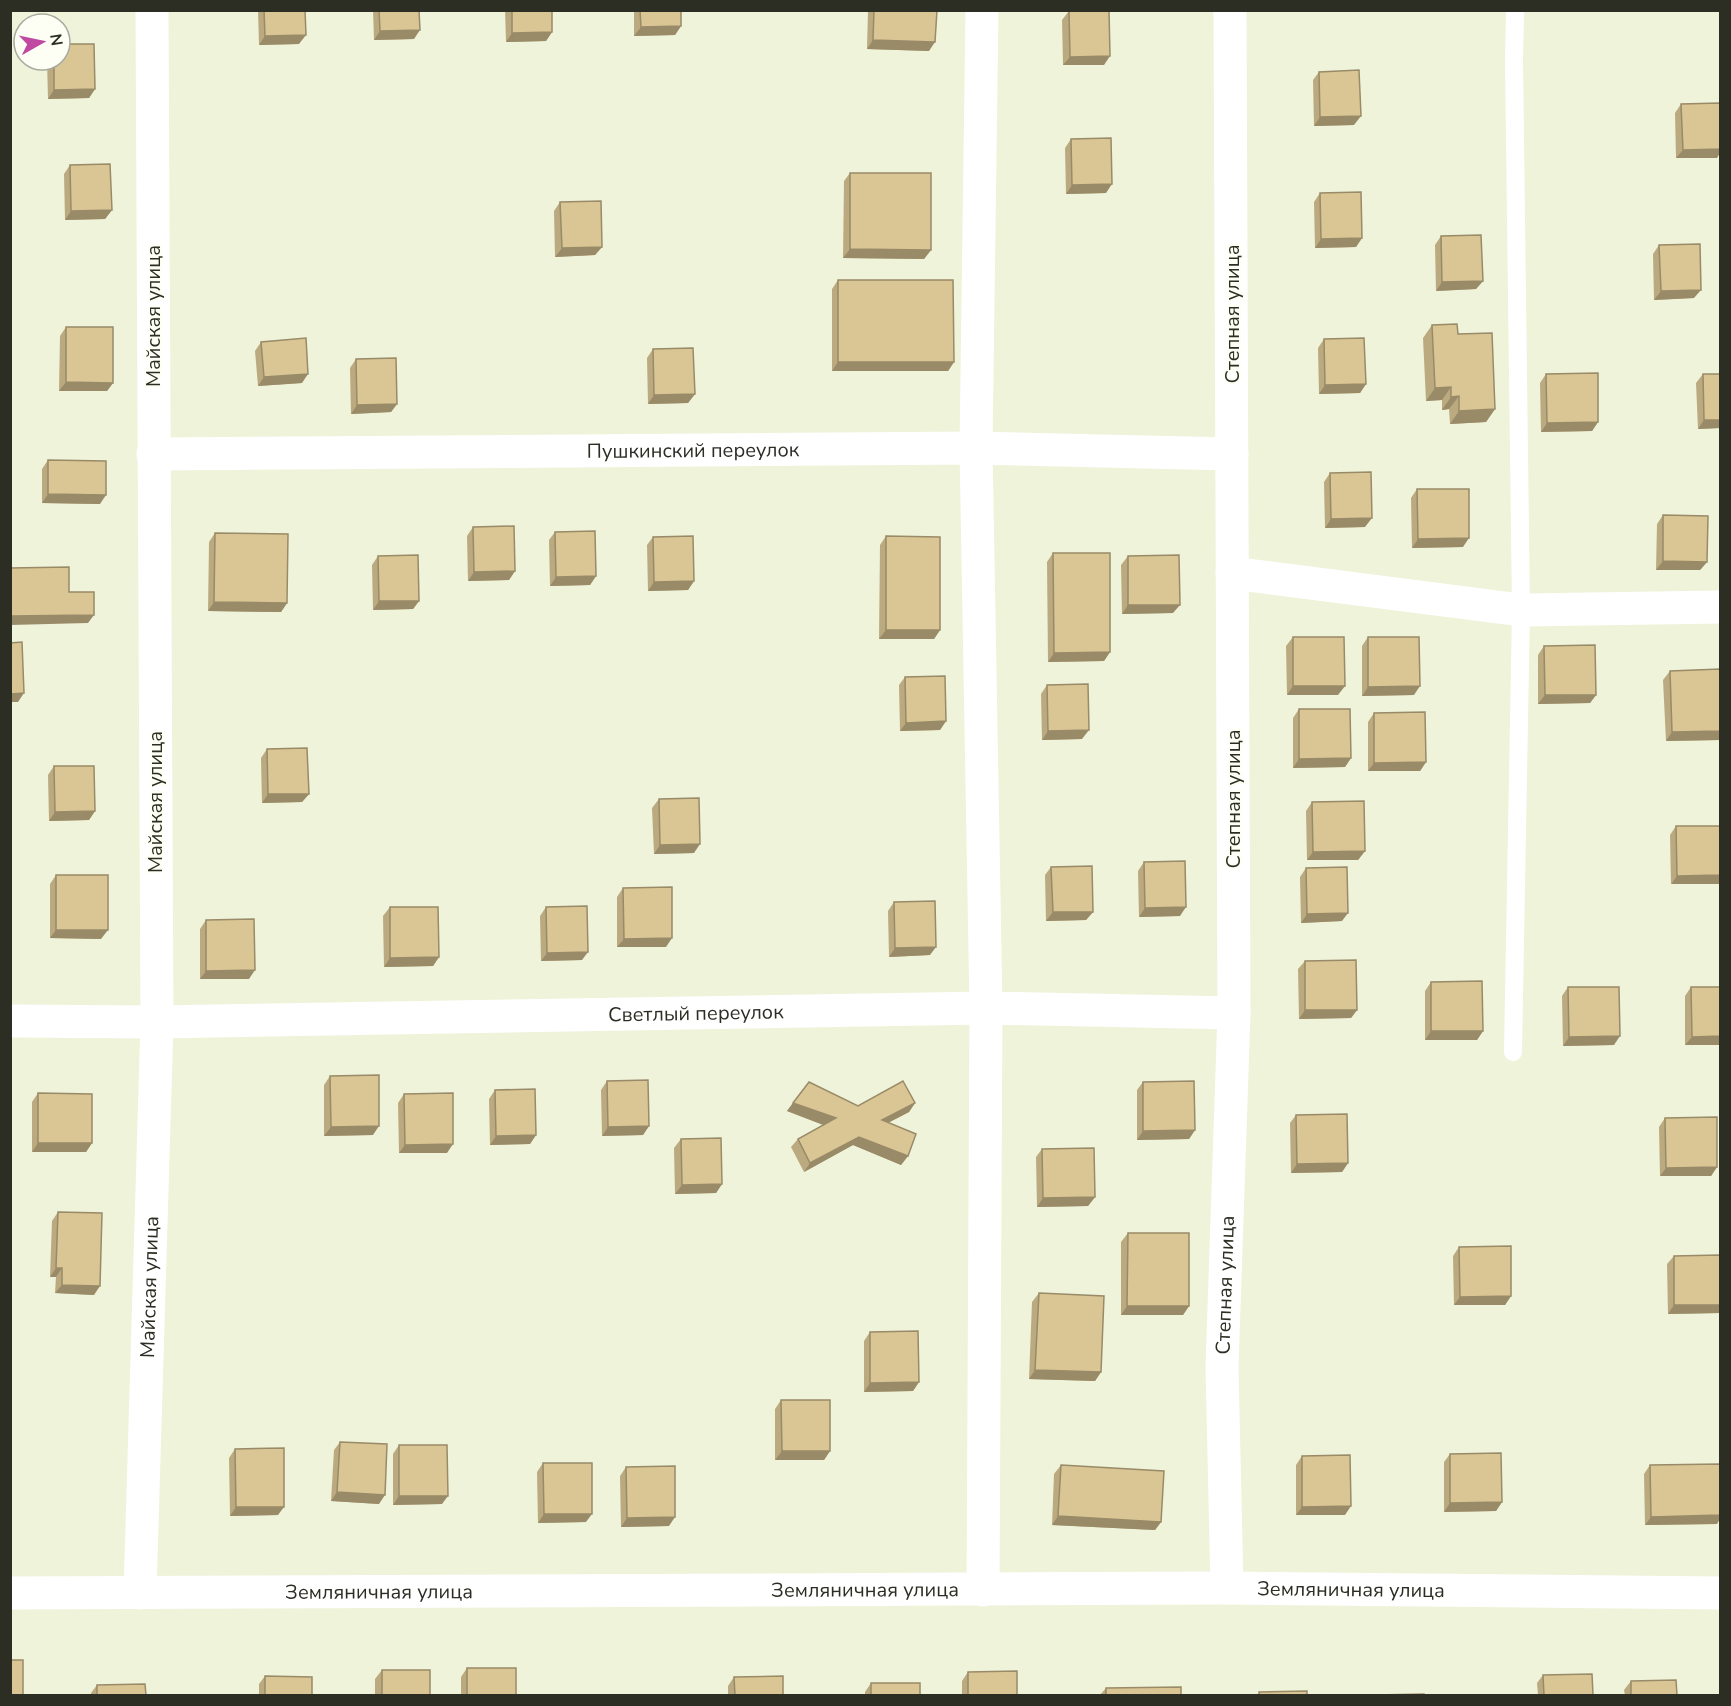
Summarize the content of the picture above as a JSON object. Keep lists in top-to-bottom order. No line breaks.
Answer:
{"streets":{"street":["Степная улица","Майская улица","Пушкинский переулок","Светлый переулок","Земляничная улица"]},"crossings":[["Степная улица","Пушкинский переулок"],["Степная улица","Светлый переулок"],["Степная улица","Земляничная улица"],["Майская улица","Пушкинский переулок"],["Майская улица","Светлый переулок"],["Майская улица","Земляничная улица"]],"north":"right"}
